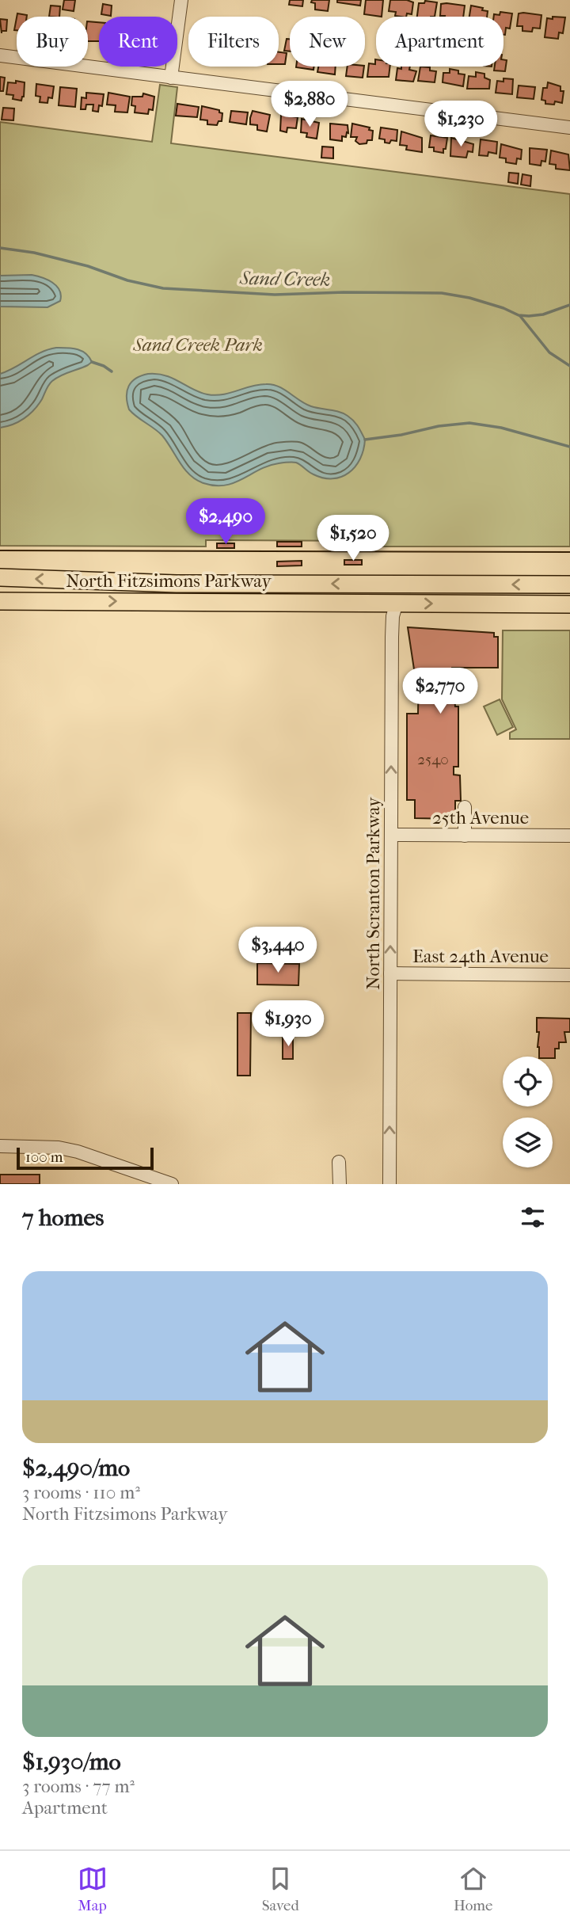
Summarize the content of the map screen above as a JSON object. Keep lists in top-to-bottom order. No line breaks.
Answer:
{"streets":{"main road":["North Fitzsimons Parkway"],"street":["25th Avenue","North Scranton Parkway","East 24th Avenue"]},"crossings":[["North Fitzsimons Parkway","North Scranton Parkway"],["25th Avenue","North Scranton Parkway"],["North Scranton Parkway","East 24th Avenue"]],"one_way":["North Scranton Parkway"],"water":["Sand Creek"],"parks":["Sand Creek Park"],"house_numbers":["2540"],"scale_bar":"100 m","page":{"chip":["Buy","Rent","Filters","New","Apartment"],"price":["$2,880","$1,230","$2,490","$1,520","$2,770","$3,440","$1,930"],"scale":"100 m","heading":"7 homes","list":[{"name":"$2,490/mo","note":"3 rooms · 110 m² · North Fitzsimons Parkway"},{"name":"$1,930/mo","note":"3 rooms · 77 m² · Apartment"}],"tabs":["Map","Saved","Home"]}}
